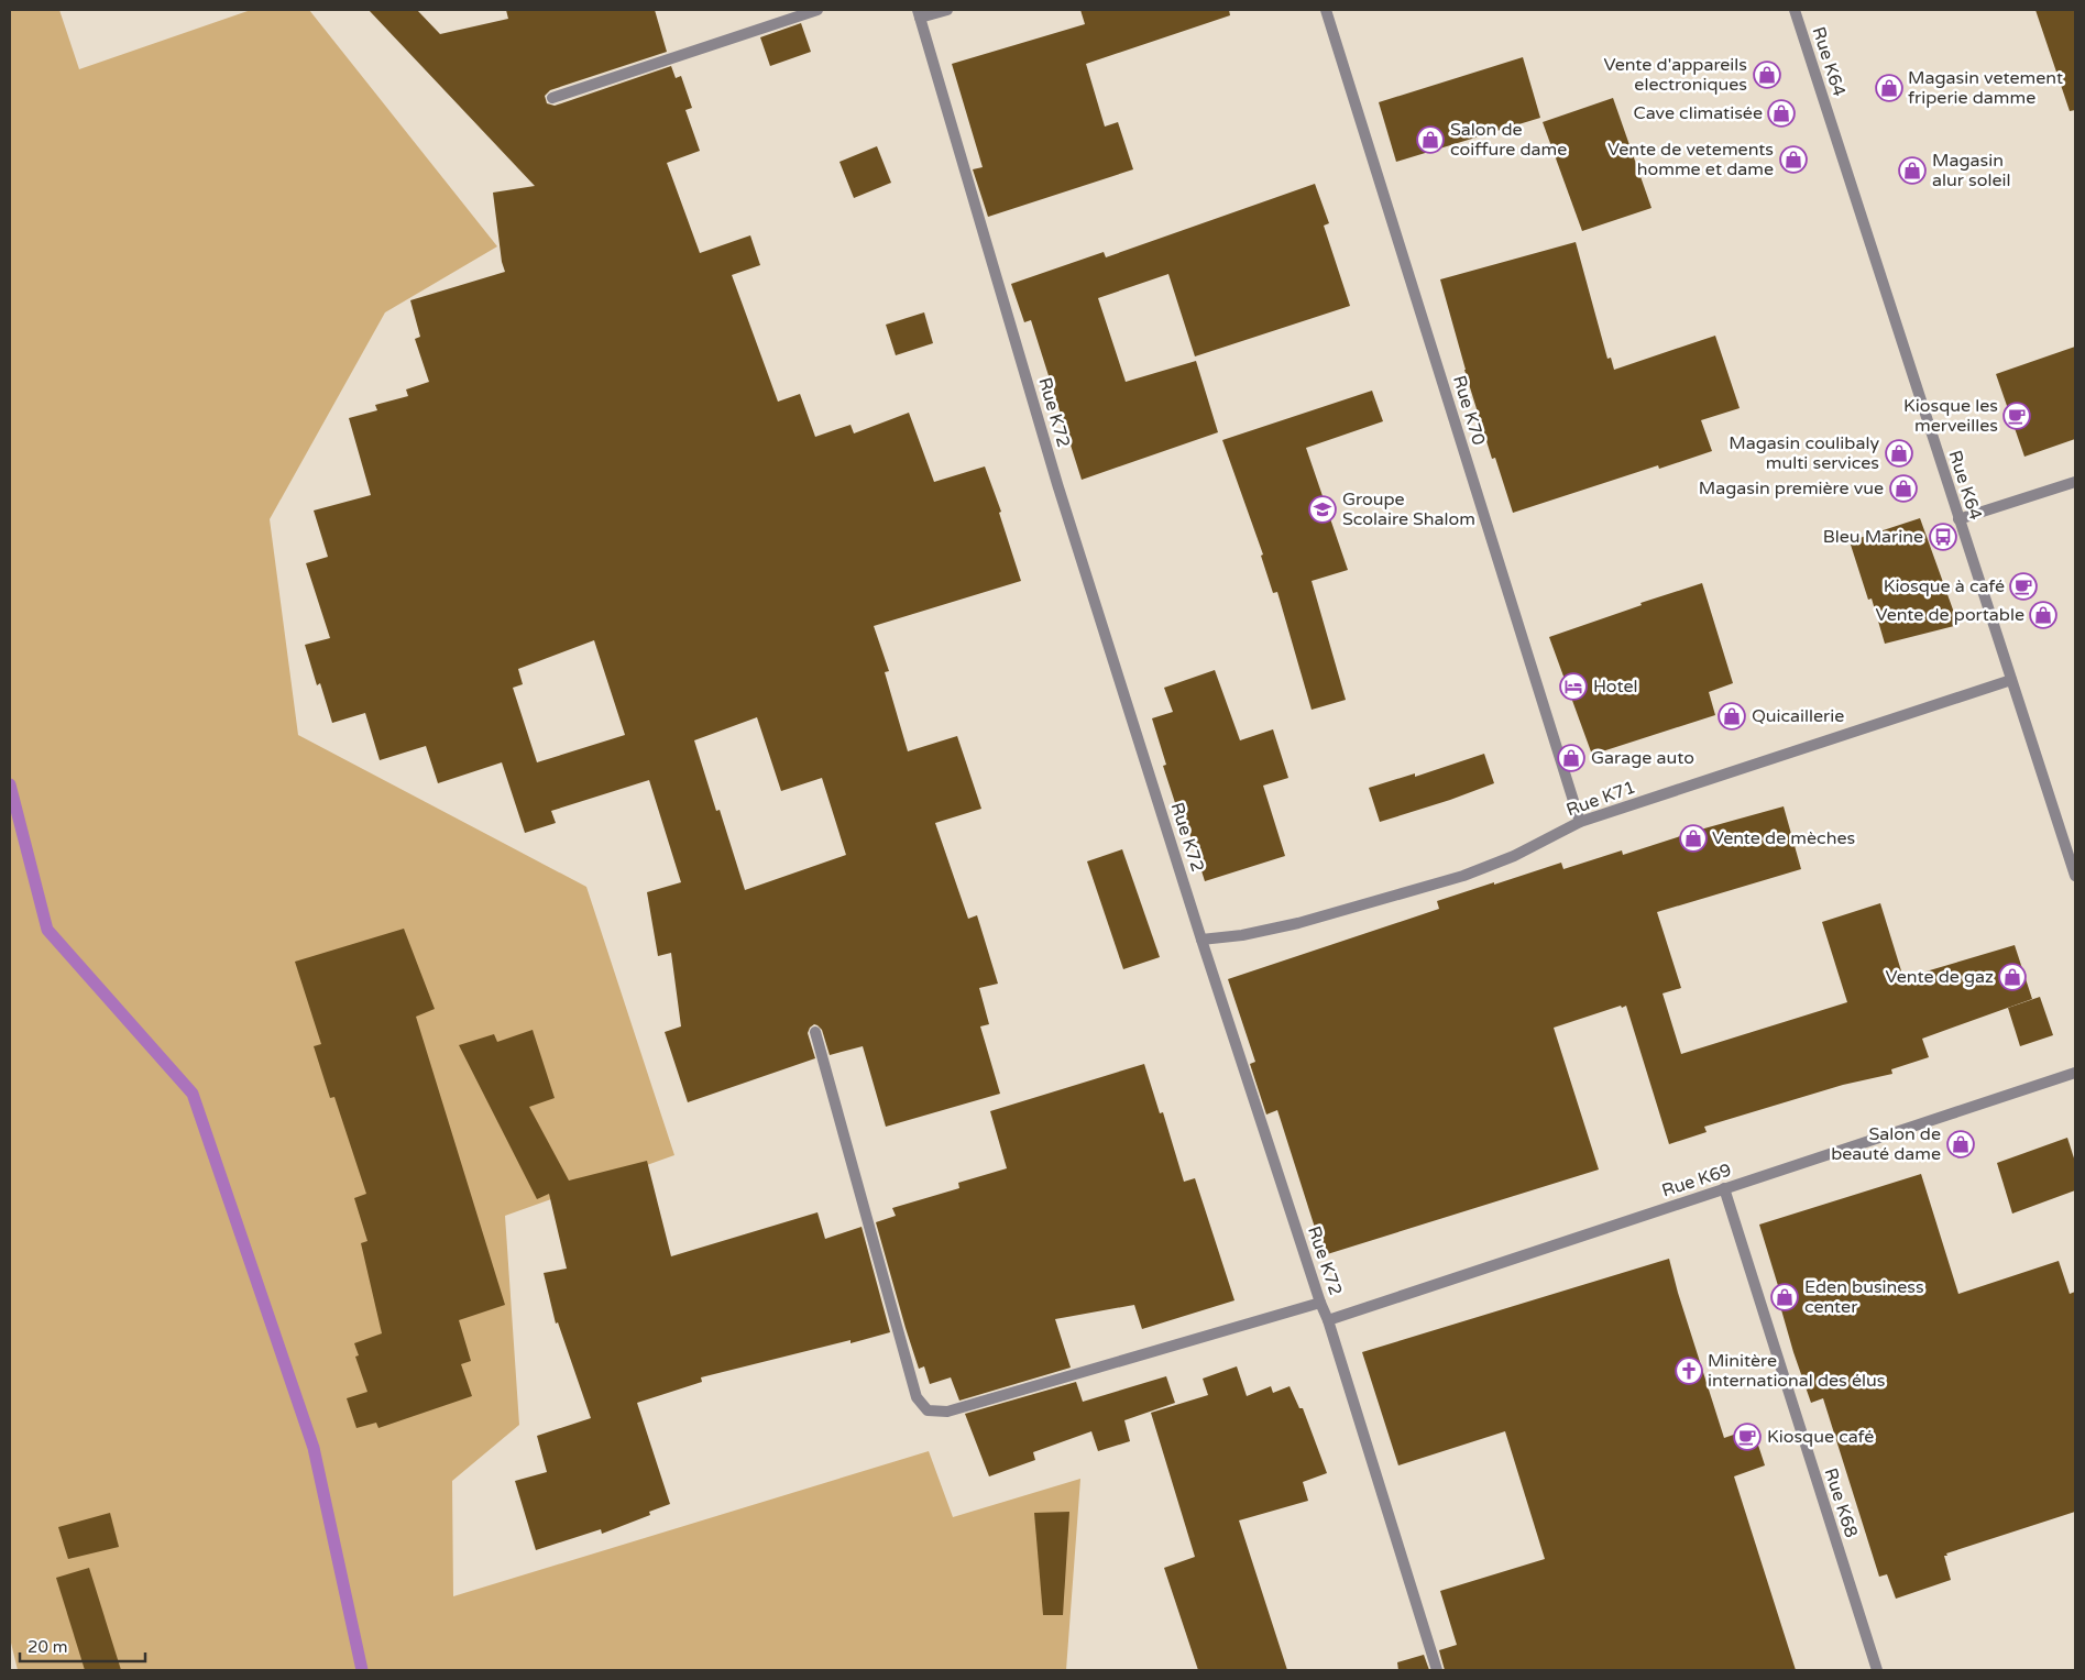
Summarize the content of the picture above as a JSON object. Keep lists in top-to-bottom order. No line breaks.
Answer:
{"streets":{"street":["Rue K64","Rue K70","Rue K72","Rue K71","Rue K69","Rue K68"]},"crossings":[["Rue K64","Rue K71"],["Rue K70","Rue K71"],["Rue K72","Rue K71"],["Rue K72","Rue K69"],["Rue K69","Rue K68"]],"places":{"shop":["Vente d'appareils electroniques","Magasin vetement friperie damme","Cave climatisée","Salon de coiffure dame","Vente de vetements homme et dame","Magasin alur soleil","Magasin coulibaly multi services","Magasin première vue","Vente de portable","Quicaillerie","Garage auto","Vente de mèches","Vente de gaz","Salon de beauté dame","Eden business center"],"cafe":["Kiosque les merveilles","Kiosque à café","Kiosque café"],"school or university":["Groupe Scolaire Shalom"],"bus stop":["Bleu Marine"],"hotel":["Hotel"],"church":["Minitère international des élus"]},"scale_bar":"20 m"}
